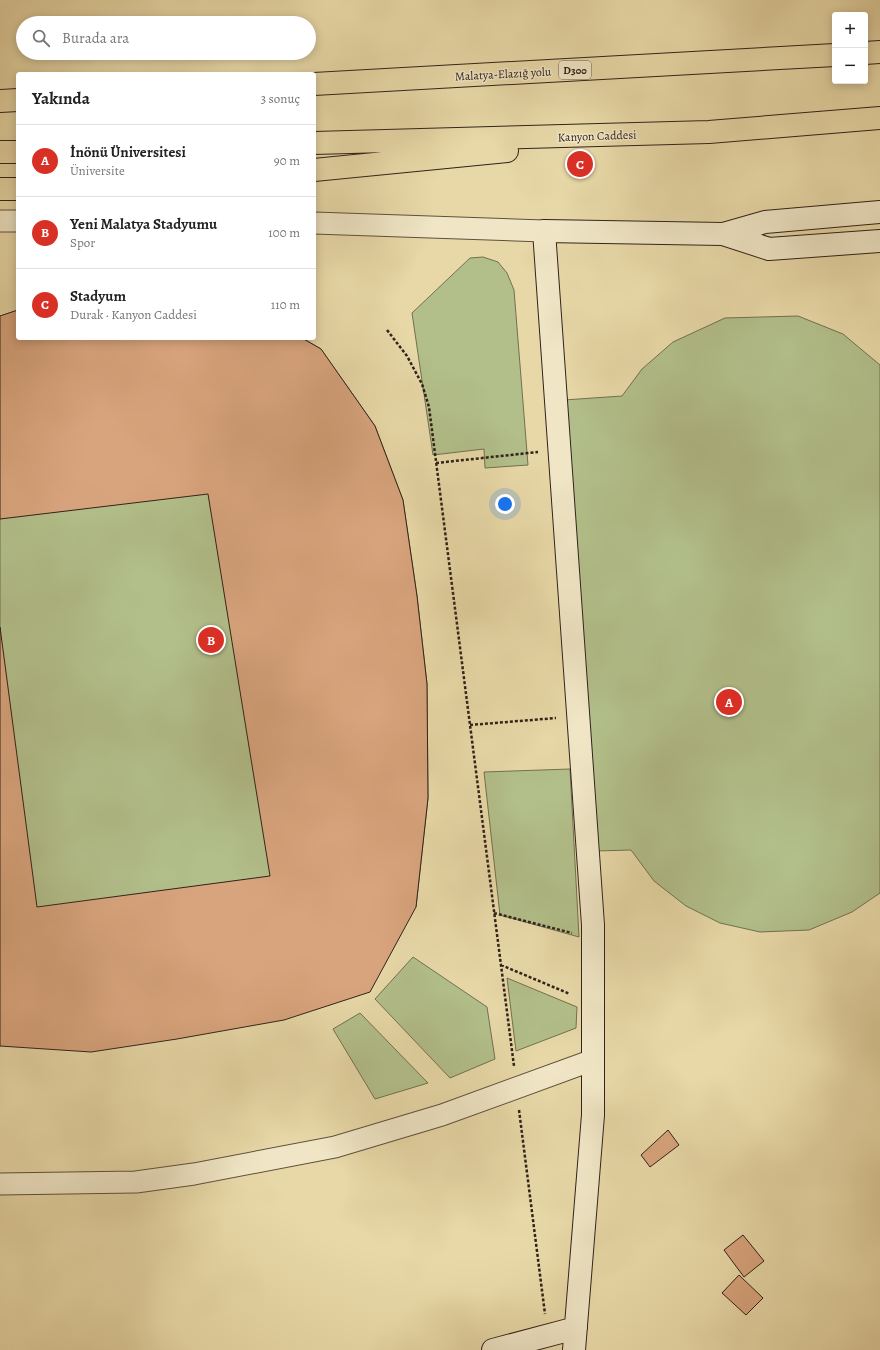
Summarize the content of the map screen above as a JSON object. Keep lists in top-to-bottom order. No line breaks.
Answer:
{"streets":{"highway":["D300","Malatya-Elazığ yolu","Kanyon Caddesi"]},"page":{"map_buttons":["+","−"],"search":"Burada ara","heading":["Yakında","3 sonuç"],"list":[{"mark":"A","name":"İnönü Üniversitesi","note":"Üniversite","value":"90 m"},{"mark":"B","name":"Yeni Malatya Stadyumu","note":"Spor","value":"100 m"},{"mark":"C","name":"Stadyum","note":"Durak · Kanyon Caddesi","value":"110 m"}],"pins":["C","B","A"]}}
